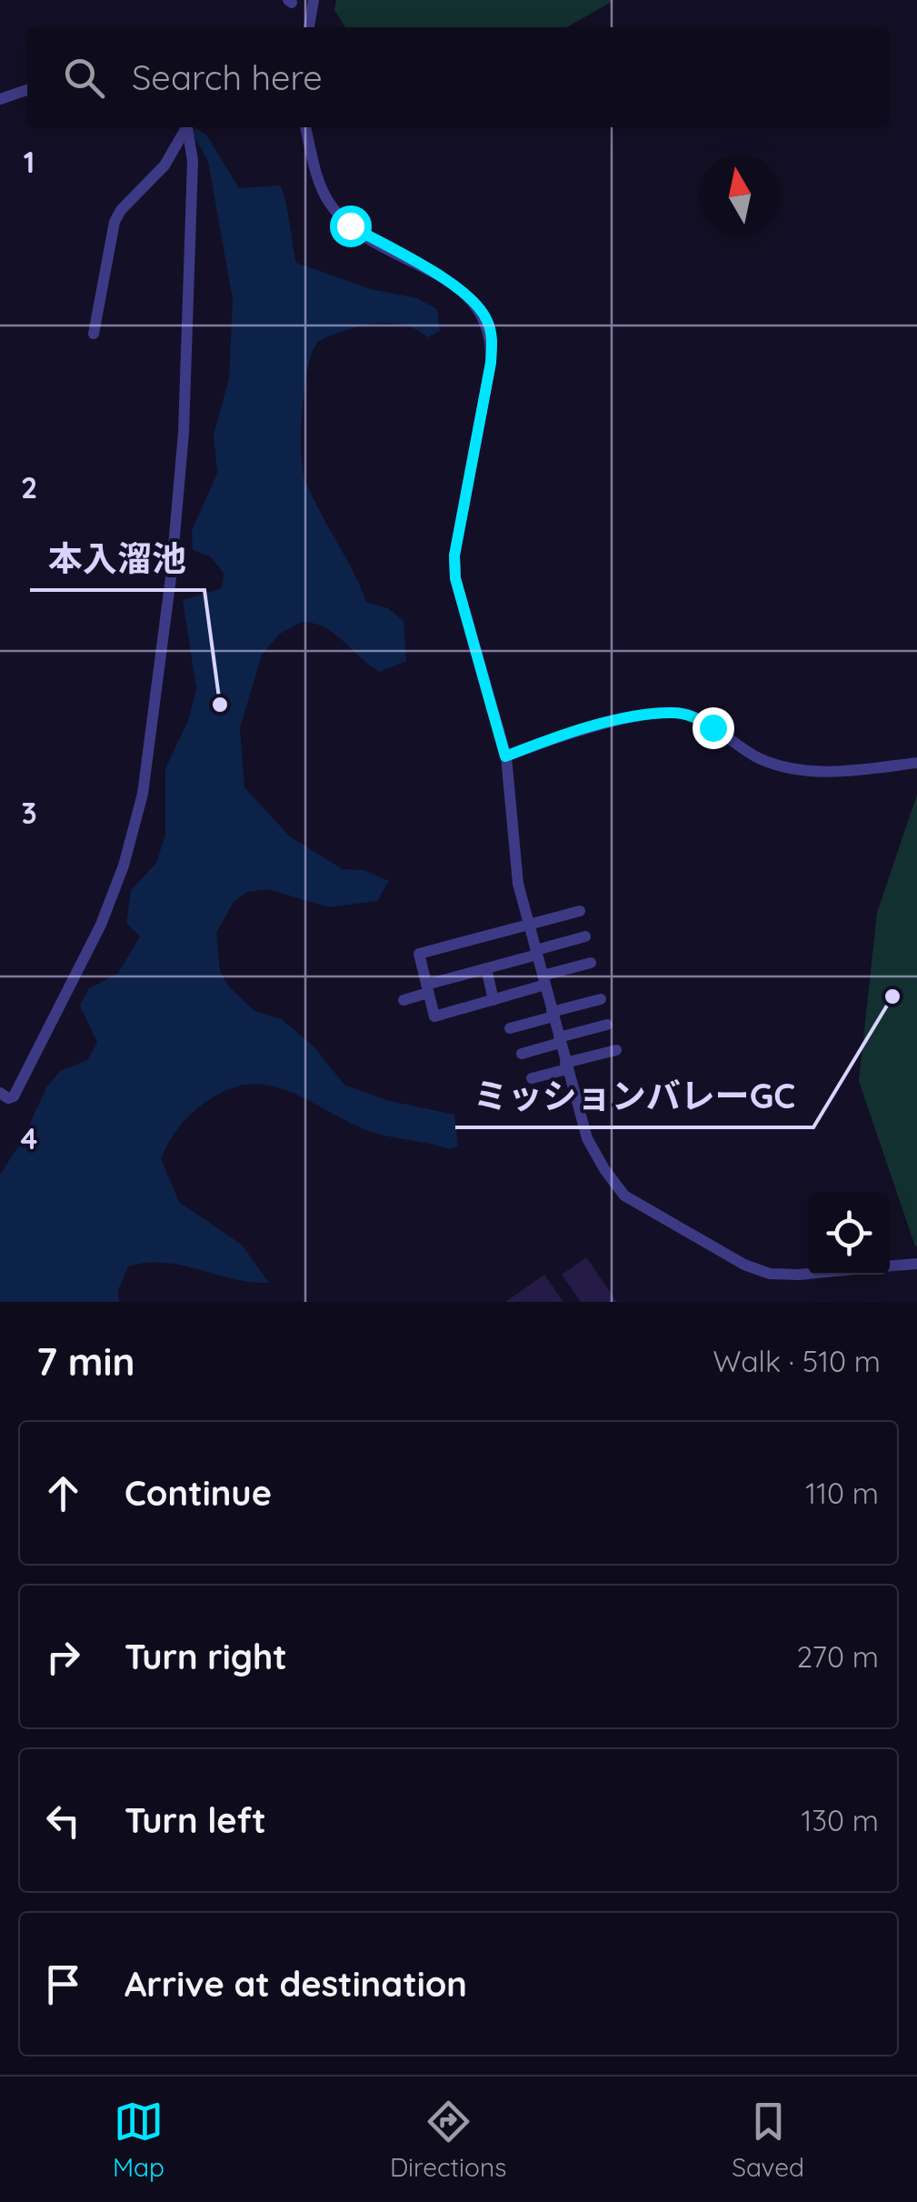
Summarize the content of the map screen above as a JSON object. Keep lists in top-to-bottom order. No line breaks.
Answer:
{"places":["本入溜池","ミッションバレーGC"],"north":"top","page":{"search":"Search here","heading":["7 min","Walk · 510 m"],"list":[["Continue","110 m"],["Turn right","270 m"],["Turn left","130 m"],"Arrive at destination"],"nav":["Map","Directions","Saved"]},"grid":{"rows":["1","2","3","4"]}}
